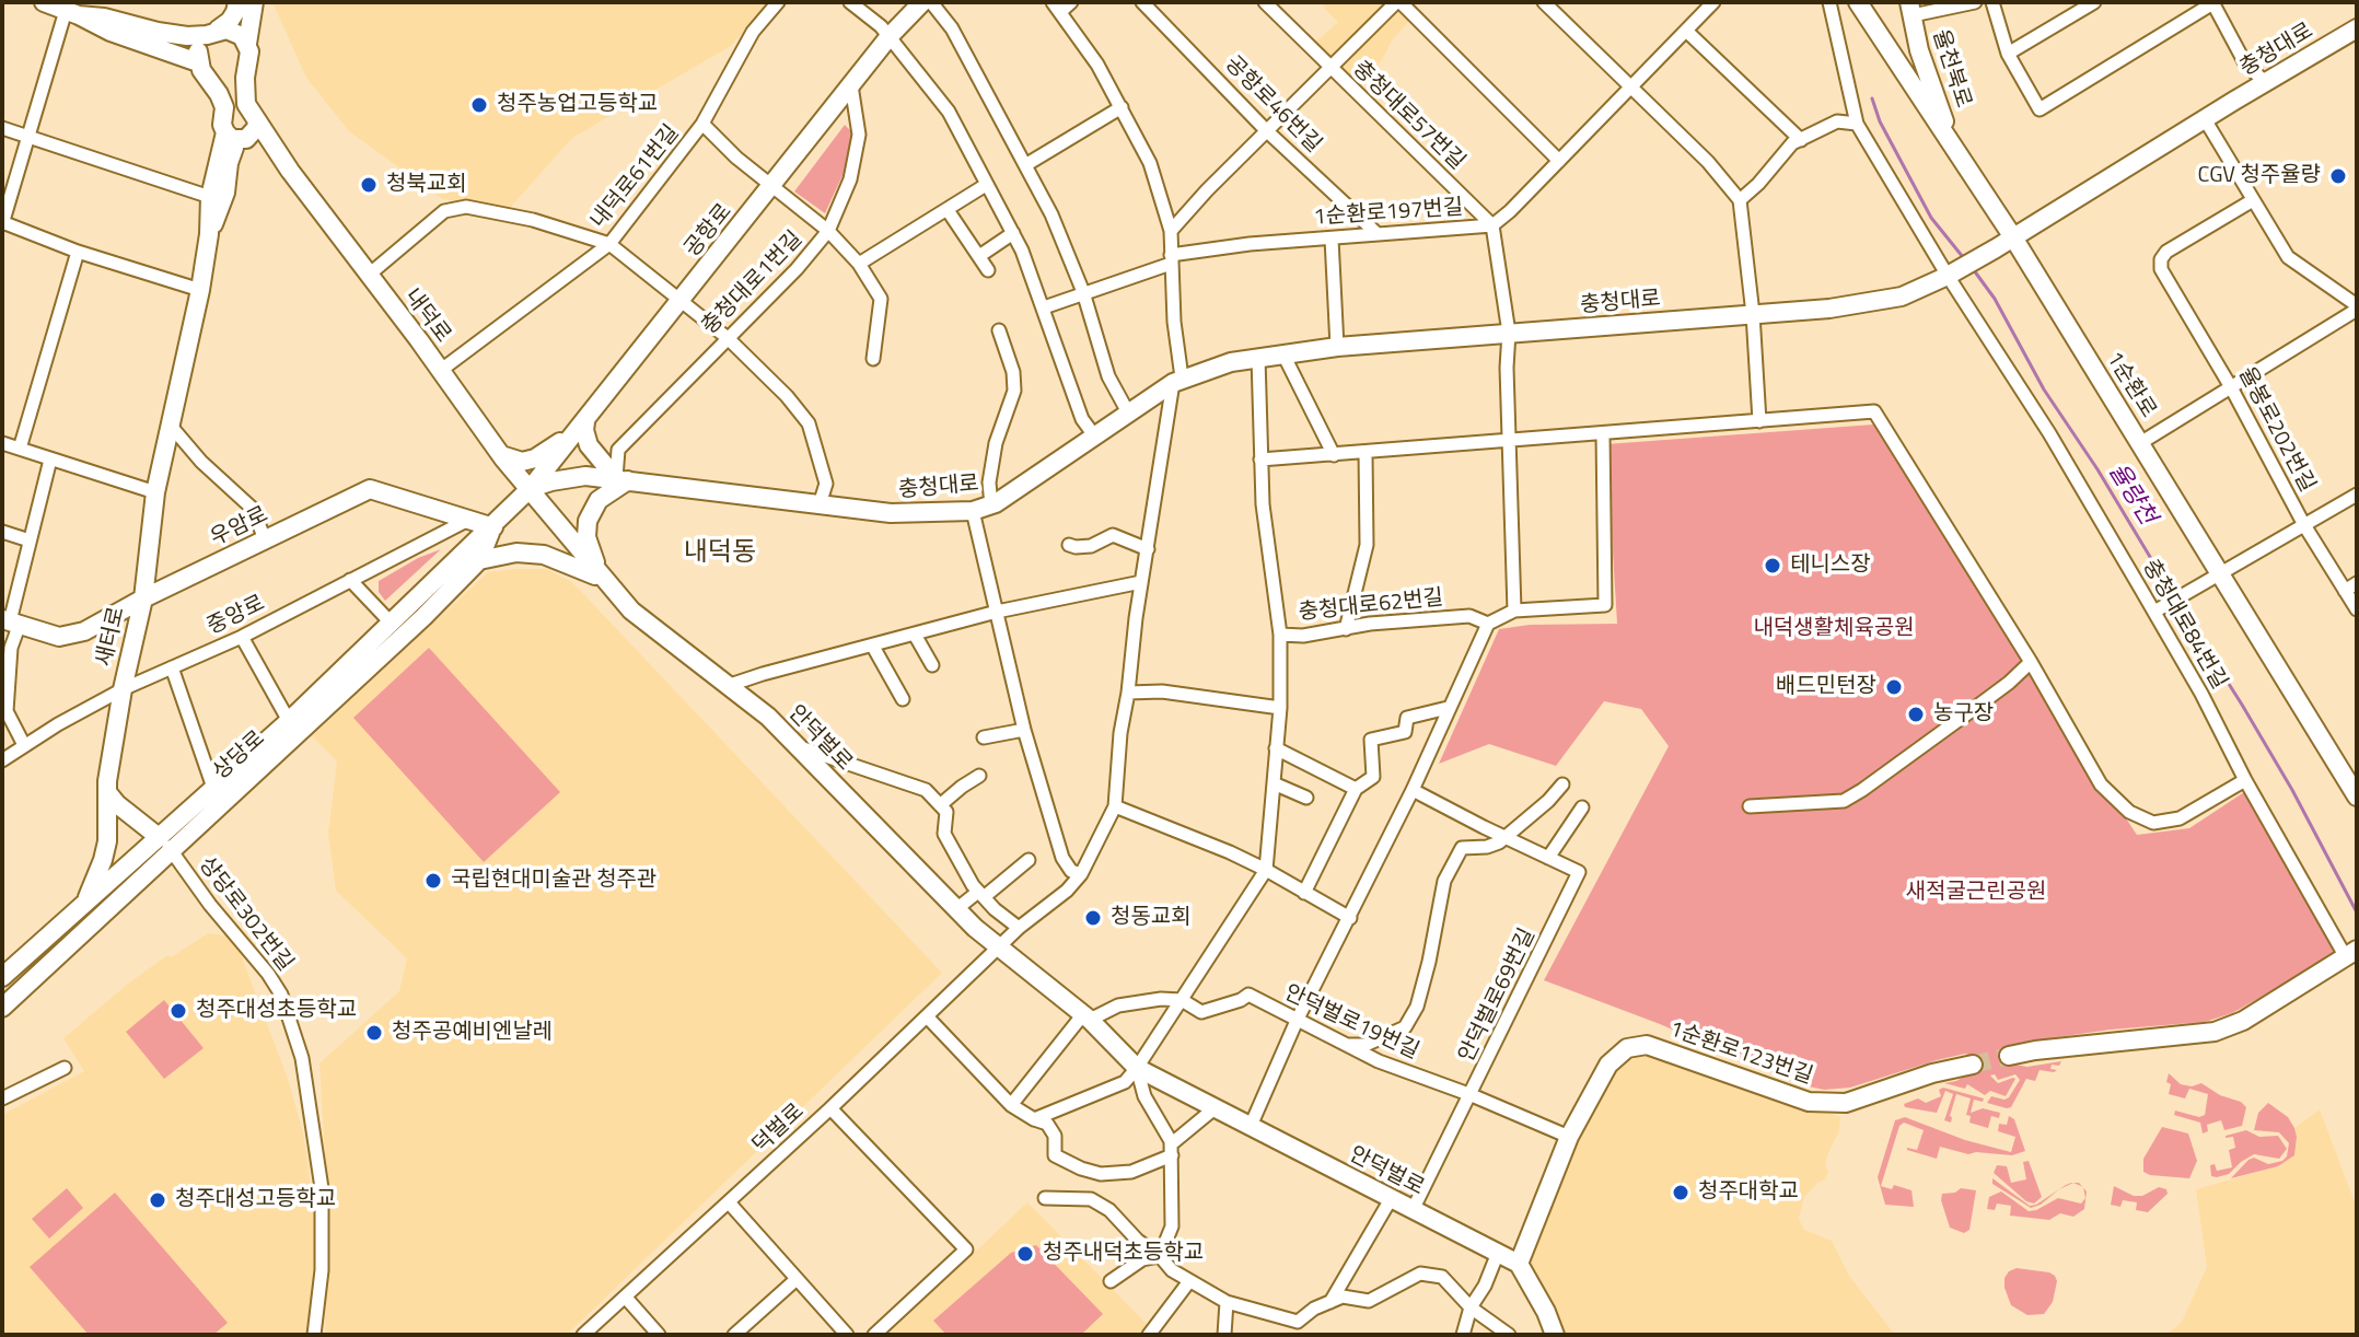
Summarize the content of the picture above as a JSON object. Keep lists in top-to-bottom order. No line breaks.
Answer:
{"streets":{"street":["충청대로","율천북로","공항로46번길","충청대로57번길","내덕로61번길","1순환로197번길","공항로","충청대로1번길","내덕로","1순환로","율봉로202번길","우암로","충청대로62번길","중앙로","충청대로84번길","새터로","안덕벌로","상당로","상당로302번길","안덕벌로69번길","안덕벌로19번길","1순환로123번길","덕벌로"]},"crossings":[["충청대로","공항로"],["충청대로","충청대로1번길"],["충청대로","내덕로"],["충청대로","1순환로"],["충청대로","충청대로84번길"],["충청대로","안덕벌로"],["충청대로","상당로"],["율천북로","1순환로"],["공항로46번길","1순환로197번길"],["충청대로57번길","1순환로197번길"],["내덕로61번길","내덕로"],["공항로","충청대로1번길"],["공항로","내덕로"],["공항로","안덕벌로"],["공항로","상당로"],["내덕로","안덕벌로"],["내덕로","상당로"],["우암로","중앙로"],["우암로","새터로"],["우암로","상당로"],["중앙로","새터로"],["중앙로","상당로"],["새터로","상당로"],["안덕벌로","상당로"],["안덕벌로","안덕벌로69번길"],["안덕벌로","안덕벌로19번길"],["안덕벌로","1순환로123번길"],["안덕벌로","덕벌로"],["상당로","상당로302번길"],["안덕벌로69번길","안덕벌로19번길"],["안덕벌로19번길","1순환로123번길"]],"districts":["내덕동"],"water":["율량천"],"parks":["내덕생활체육공원","새적굴근린공원"],"places":["청주농업고등학교","CGV 청주율량","청북교회","테니스장","배드민턴장","농구장","국립현대미술관 청주관","청동교회","청주대성초등학교","청주공예비엔날레","청주대학교","청주대성고등학교","청주내덕초등학교"]}
